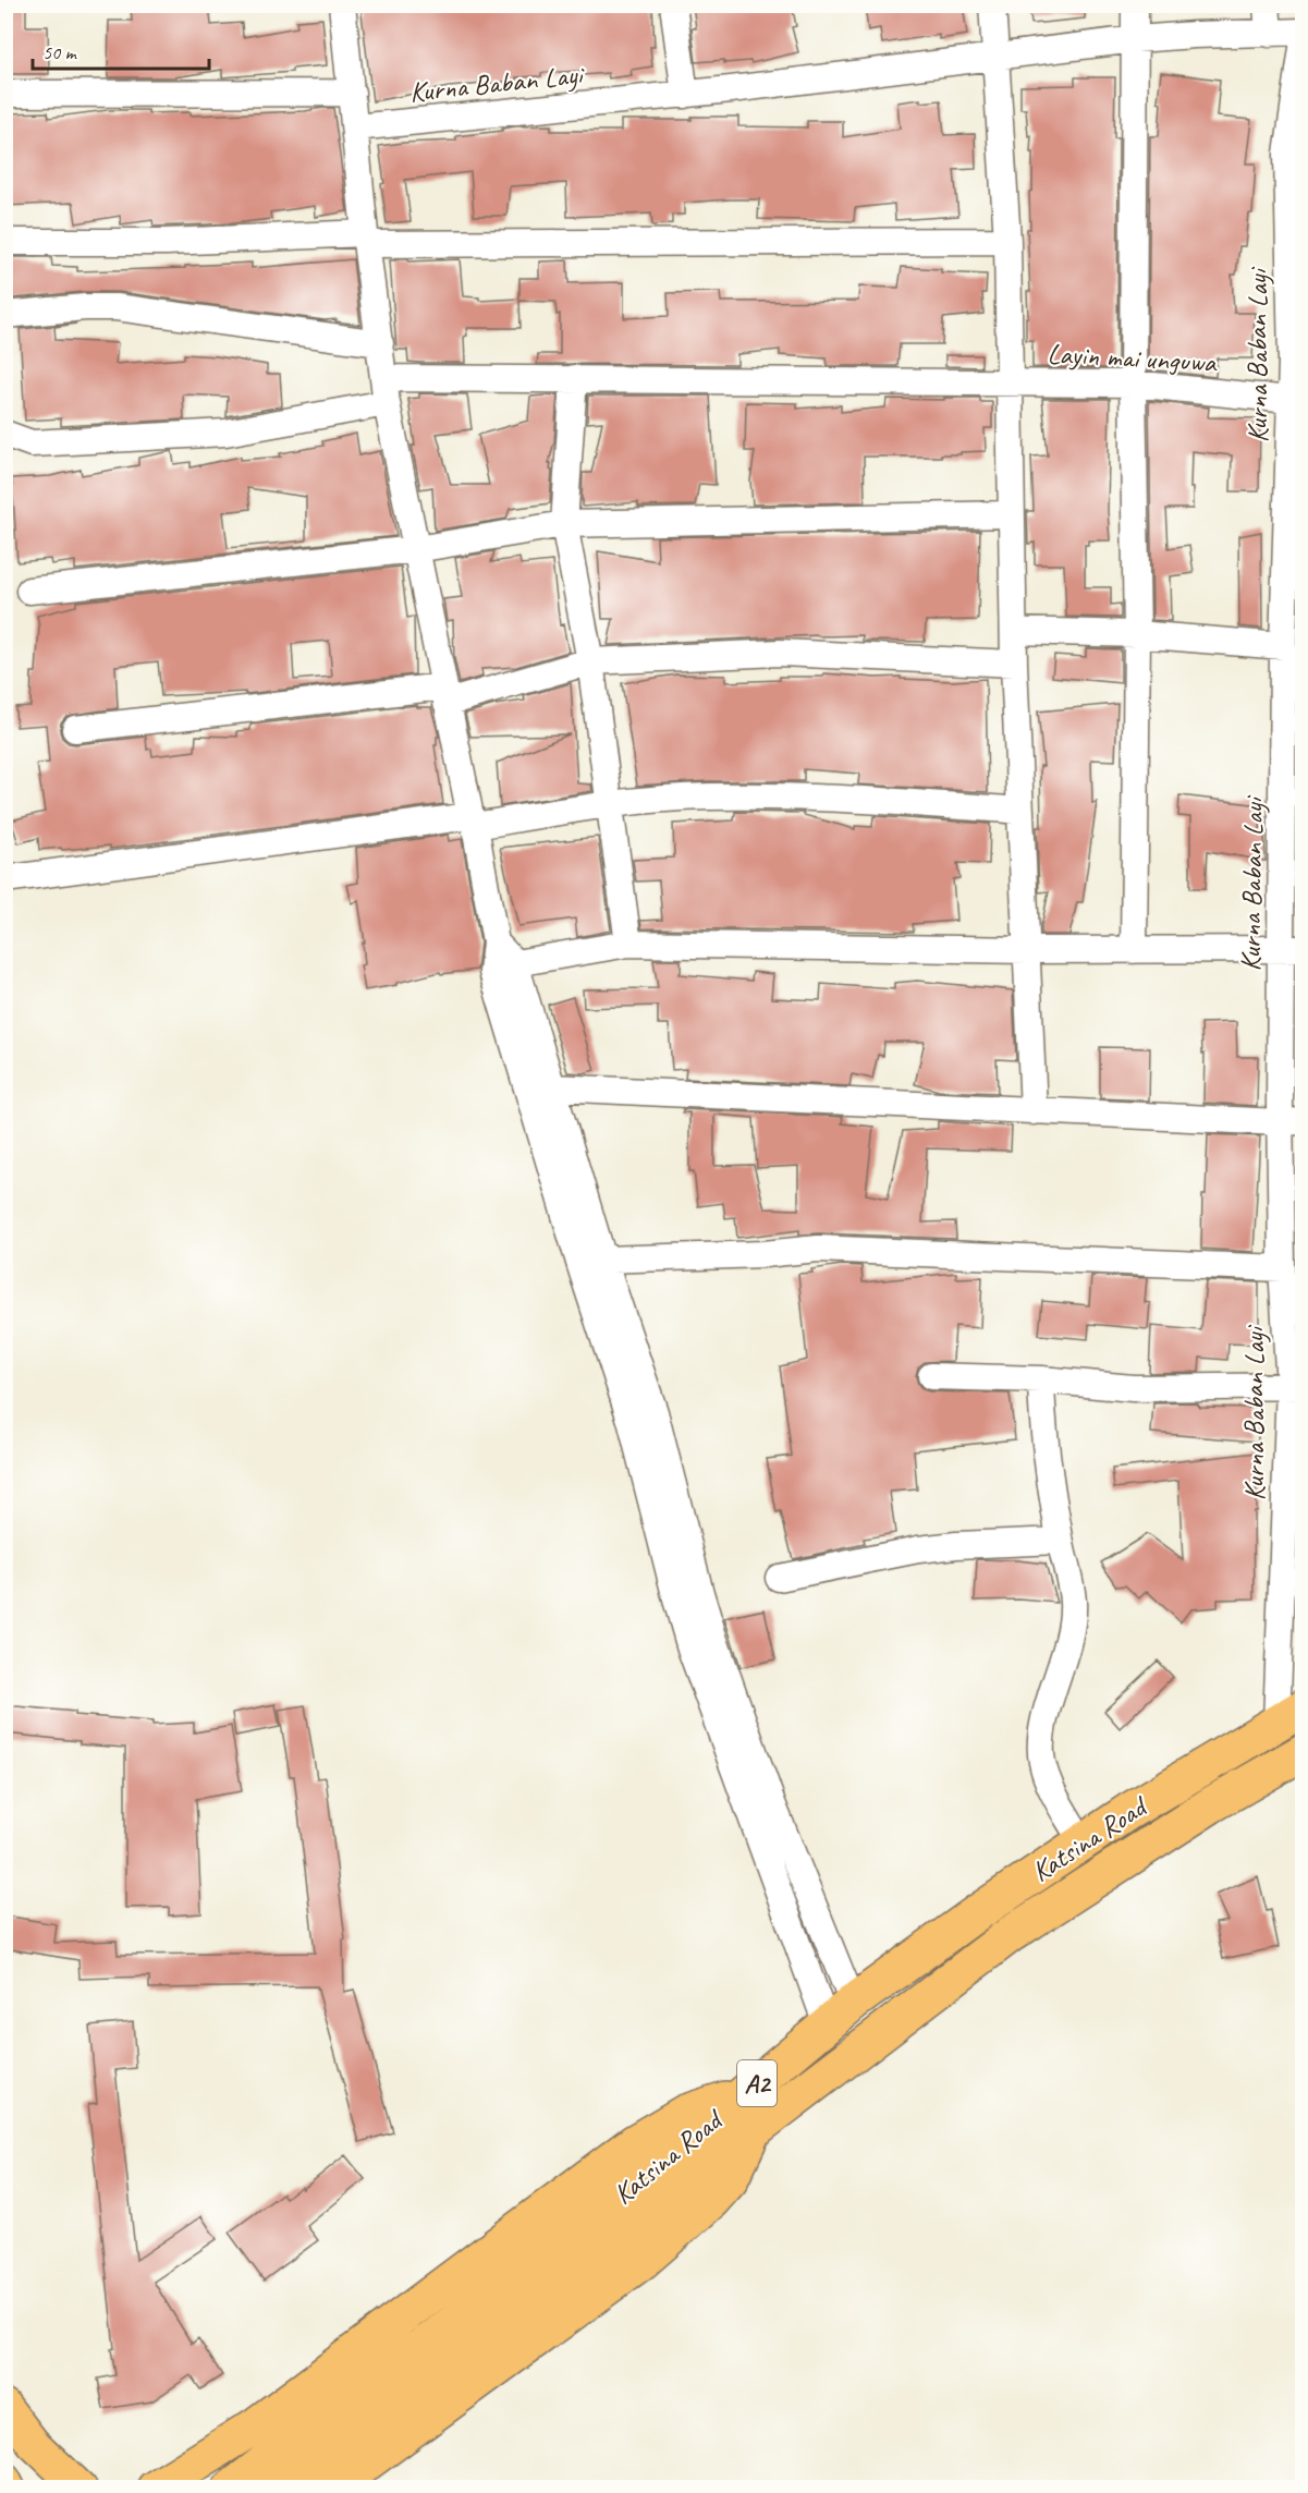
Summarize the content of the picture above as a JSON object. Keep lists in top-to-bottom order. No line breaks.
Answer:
{"streets":{"highway":["Katsina Road","A2"],"street":["Kurna Baban Layi","Layin mai unguwa"]},"crossings":[["Kurna Baban Layi","Layin mai unguwa"],["Kurna Baban Layi","Katsina Road"]],"scale_bar":"50 m"}
